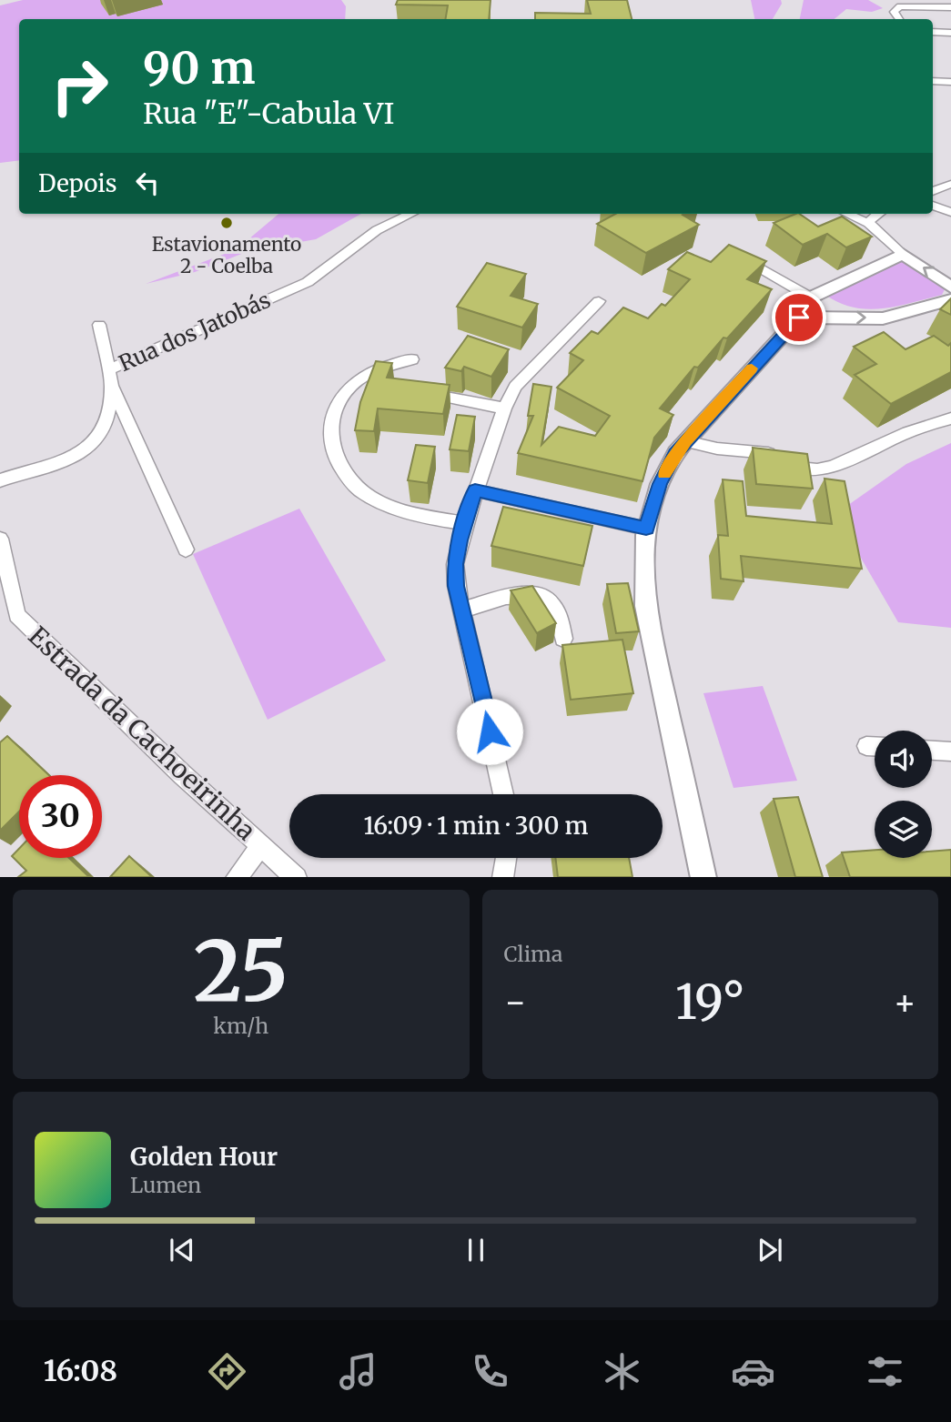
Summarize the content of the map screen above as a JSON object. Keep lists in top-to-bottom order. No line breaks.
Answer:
{"streets":{"street":["Rua dos Jatobás","Estrada da Cachoeirinha"]},"places":["Estavionamento 2 - Coelba"],"page":{"turn":["90 m","Rua \"E\"-Cabula VI"],"then":"Depois","limit":"30","trip":"16:09 · 1 min · 300 m","tile":[["25","km/h"],"Clima"],"heat":["−","19°","+"],"song":["Golden Hour","Lumen"],"tabs":"16:08"}}
